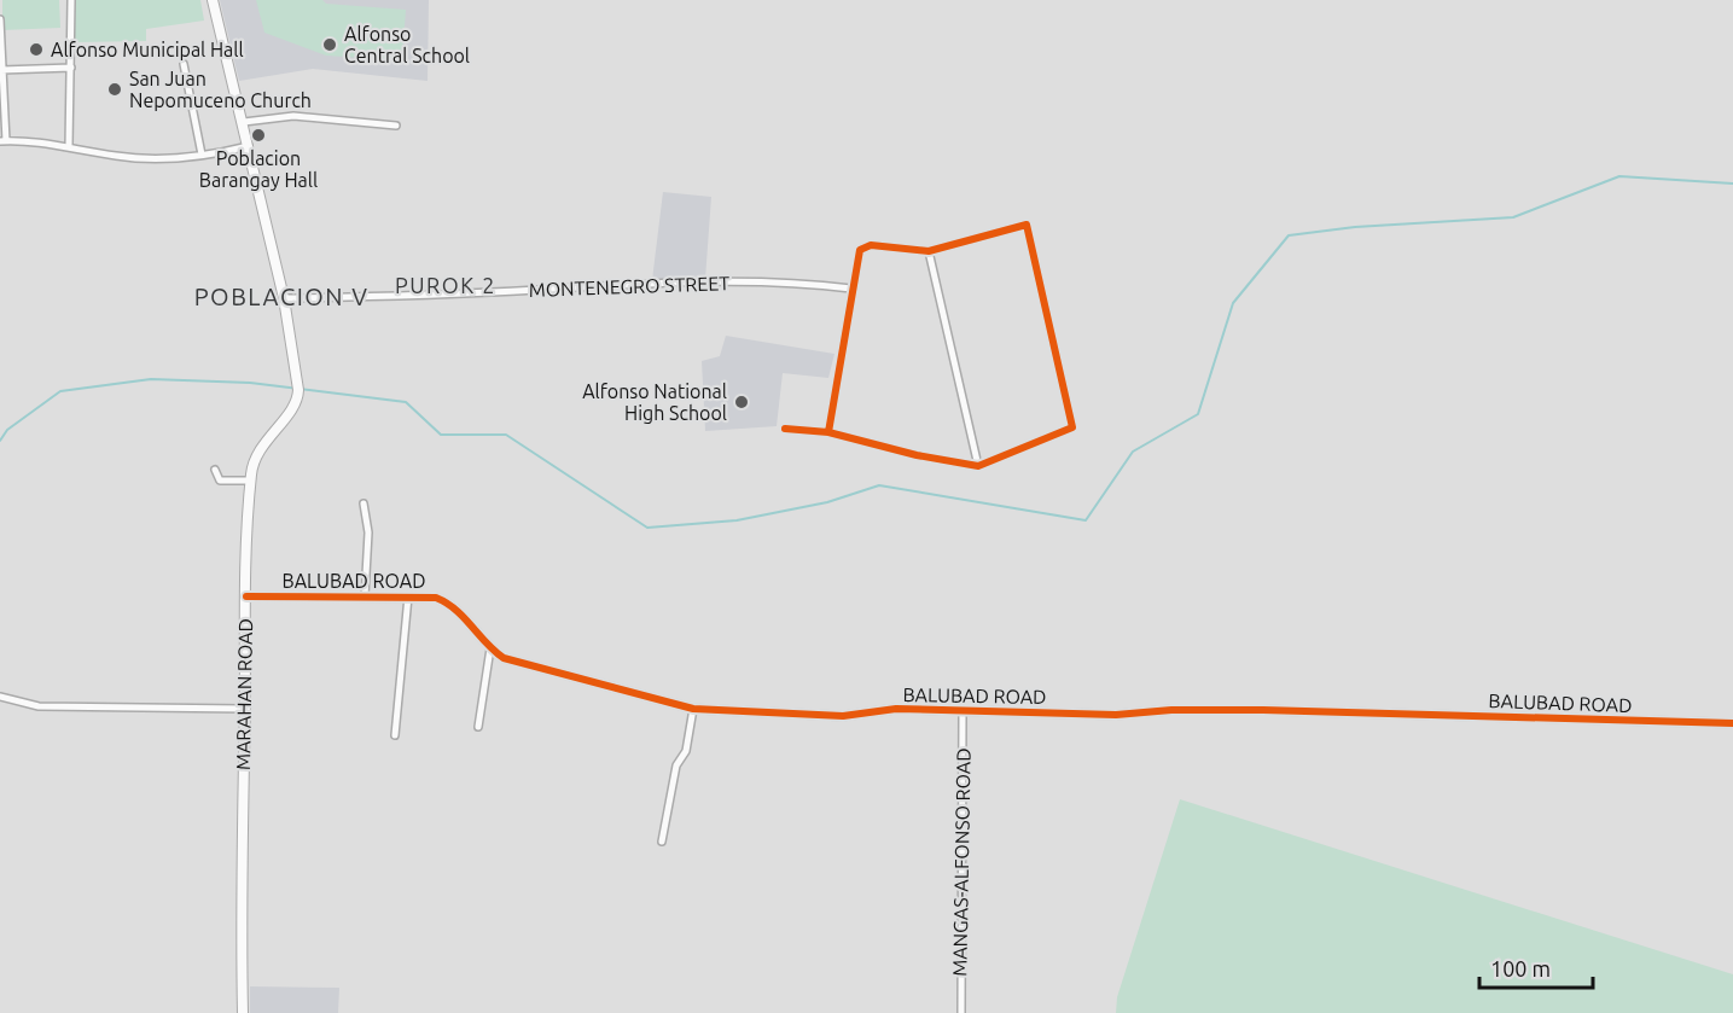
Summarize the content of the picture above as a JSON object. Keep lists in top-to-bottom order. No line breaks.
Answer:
{"streets":{"main road":["MARAHAN ROAD"],"street":["MONTENEGRO STREET","BALUBAD ROAD","MANGAS-ALFONSO ROAD"]},"crossings":[["MONTENEGRO STREET","MARAHAN ROAD"],["BALUBAD ROAD","MARAHAN ROAD"],["BALUBAD ROAD","MANGAS-ALFONSO ROAD"]],"districts":["PUROK 2","POBLACION V"],"places":["Alfonso Central School","Alfonso Municipal Hall","San Juan Nepomuceno Church","Poblacion Barangay Hall","Alfonso National High School"],"scale_bar":"100 m"}
